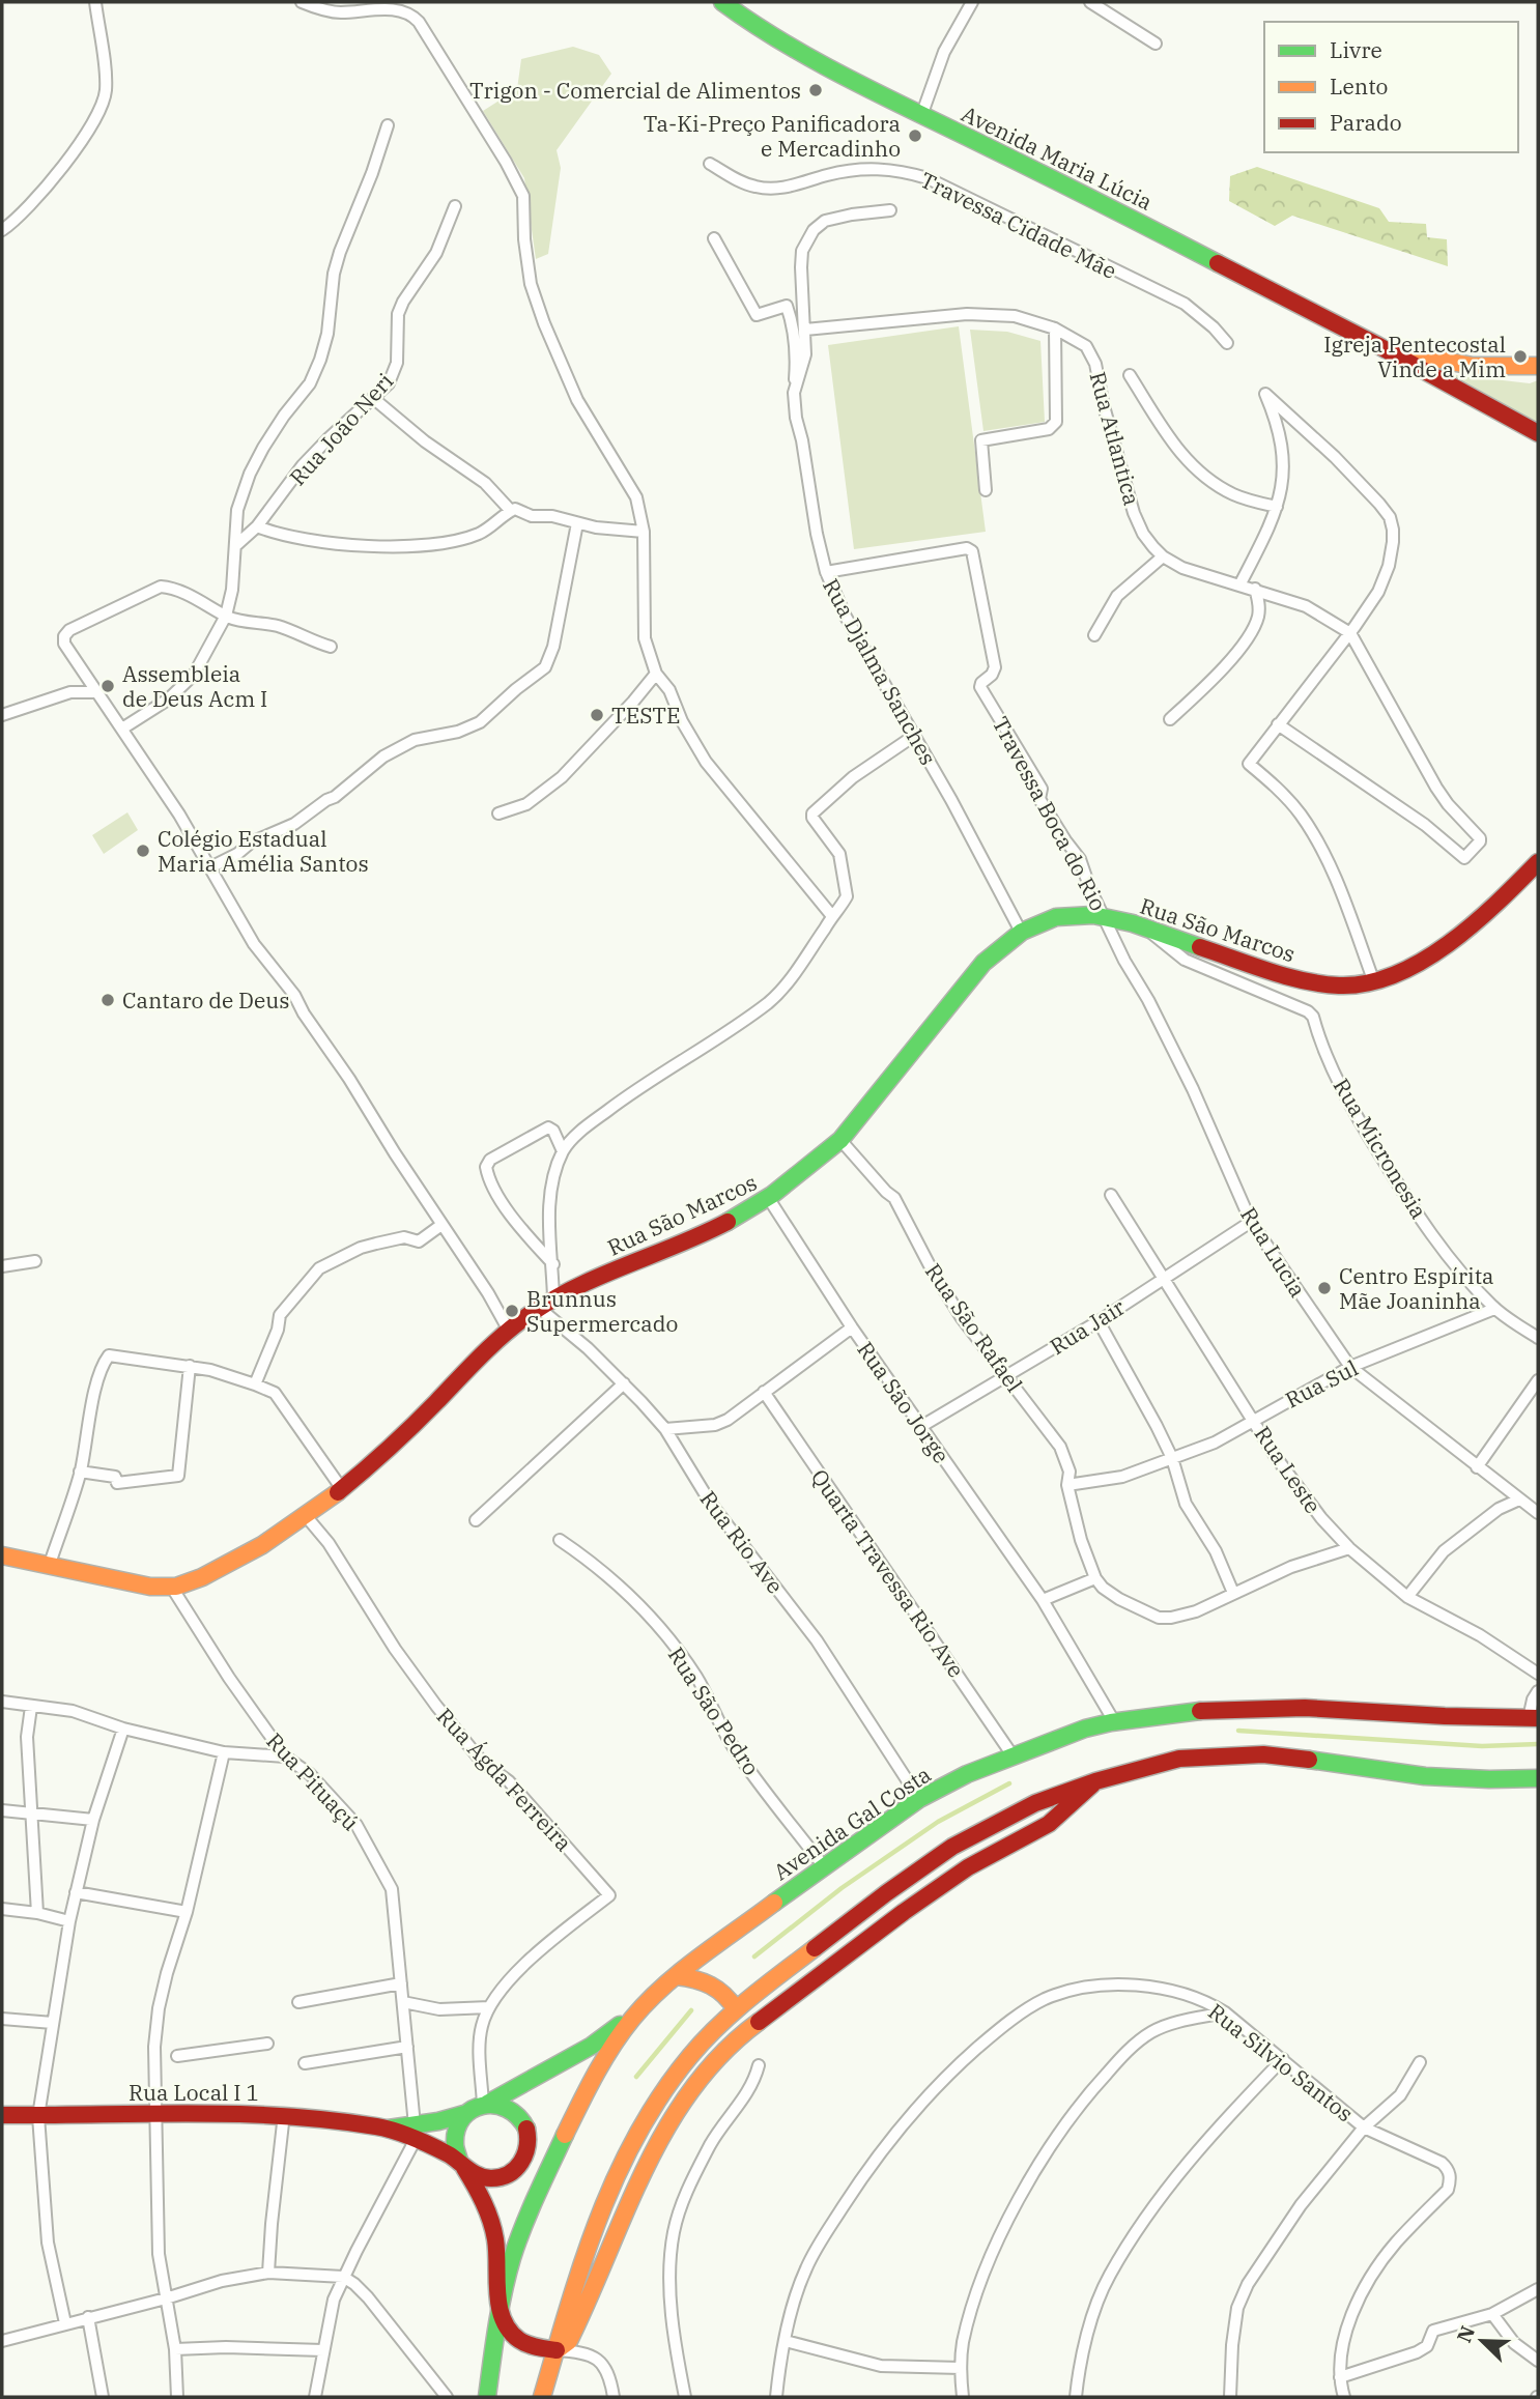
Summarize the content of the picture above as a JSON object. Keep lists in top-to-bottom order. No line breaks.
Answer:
{"streets":{"main road":["Avenida Maria Lúcia","Rua São Marcos","Avenida Gal Costa","Rua Local I 1"],"street":["Travessa Cidade Mãe","Rua João Neri","Rua Atlantica","Rua Djalma Sanches","Travessa Boca do Rio","Rua Micronesia","Rua Lucia","Rua Jair","Rua São Rafael","Rua Sul","Rua São Jorge","Rua Leste","Rua Rio Ave","Quarta Travessa Rio Ave","Rua São Pedro","Rua Ágda Ferreira","Rua Pituaçú","Rua Silvio Santos"]},"crossings":[["Rua Atlantica","Rua Djalma Sanches"],["Rua Djalma Sanches","Travessa Boca do Rio"],["Rua Djalma Sanches","Rua São Marcos"],["Travessa Boca do Rio","Rua São Marcos"],["Travessa Boca do Rio","Rua Lucia"],["Rua São Marcos","Rua Micronesia"],["Rua São Marcos","Rua Lucia"],["Rua São Marcos","Rua São Rafael"],["Rua São Marcos","Rua São Jorge"],["Rua São Marcos","Rua Rio Ave"],["Rua São Marcos","Rua Ágda Ferreira"],["Rua São Marcos","Rua Pituaçú"],["Rua Micronesia","Rua Sul"],["Rua Lucia","Rua Jair"],["Rua Lucia","Rua Sul"],["Rua Jair","Rua São Rafael"],["Rua Jair","Rua São Jorge"],["Rua Jair","Rua Leste"],["Rua São Rafael","Rua Sul"],["Rua Sul","Rua Leste"],["Rua São Jorge","Avenida Gal Costa"],["Rua Rio Ave","Avenida Gal Costa"],["Quarta Travessa Rio Ave","Avenida Gal Costa"],["Rua São Pedro","Avenida Gal Costa"],["Rua Pituaçú","Rua Local I 1"]],"places":["Trigon - Comercial de Alimentos","Ta-Ki-Preço Panificadora e Mercadinho","Igreja Pentecostal Vinde a Mim","Assembleia de Deus Acm I","TESTE","Colégio Estadual Maria Amélia Santos","Cantaro de Deus","Centro Espírita Mãe Joaninha","Brunnus Supermercado"],"legend":["Livre","Lento","Parado"],"north":"top left"}
